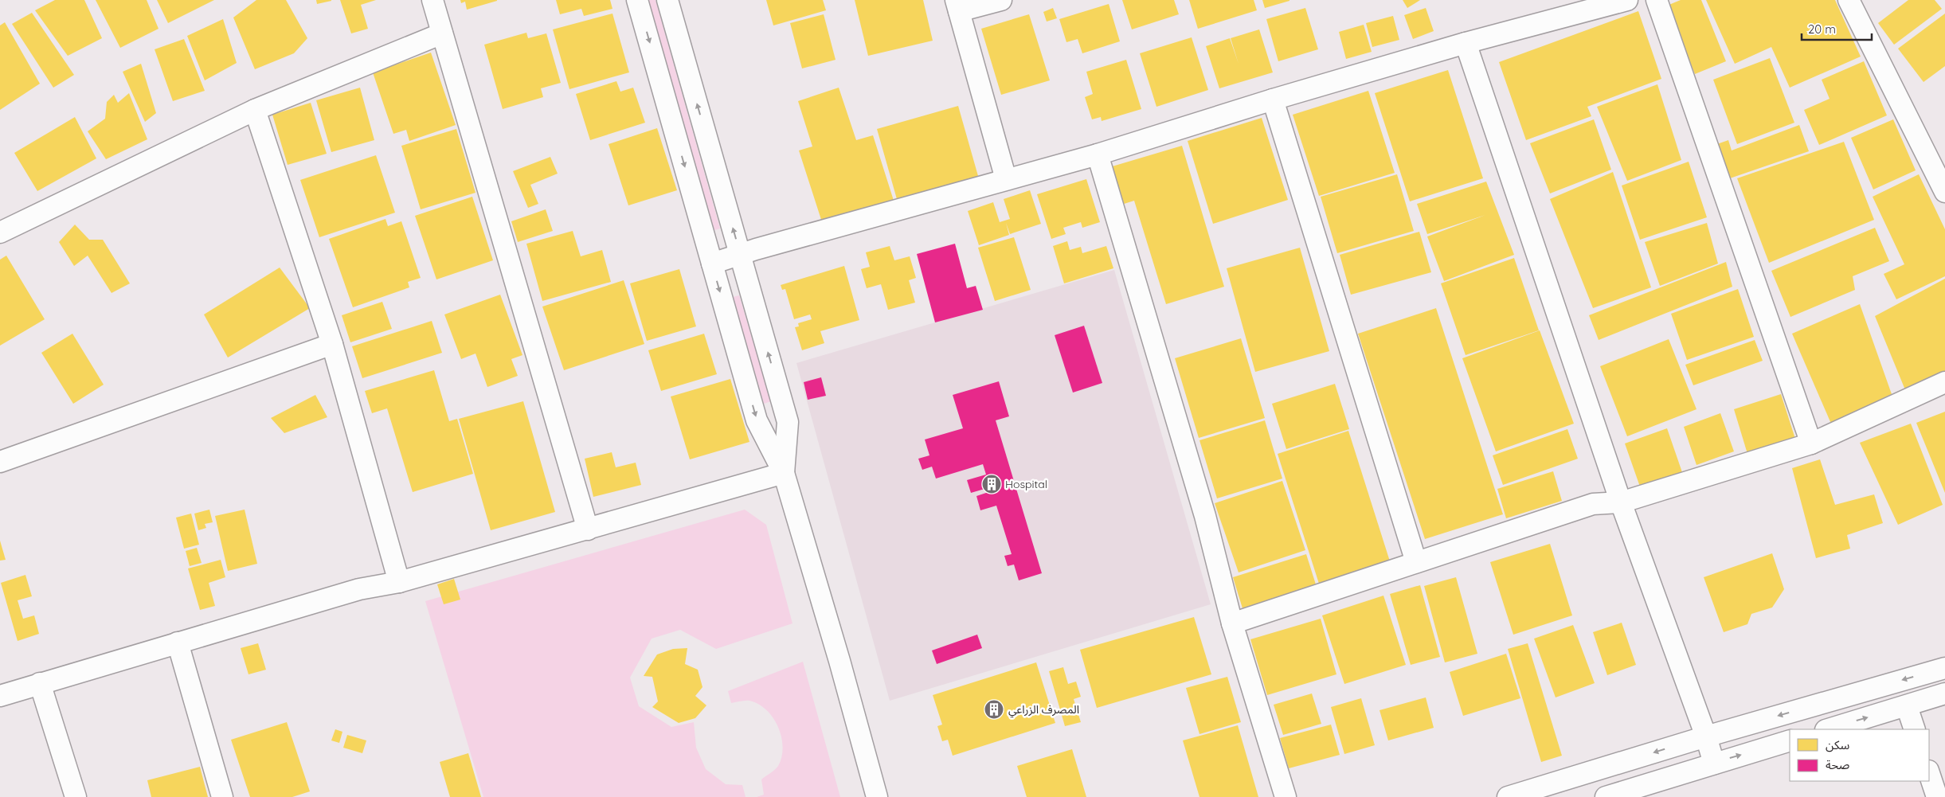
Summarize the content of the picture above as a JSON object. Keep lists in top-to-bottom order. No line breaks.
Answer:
{"places":{"building":["Hospital","المصرف الزراعي"]},"legend":["سكن","صحة"],"scale_bar":"20 m"}
